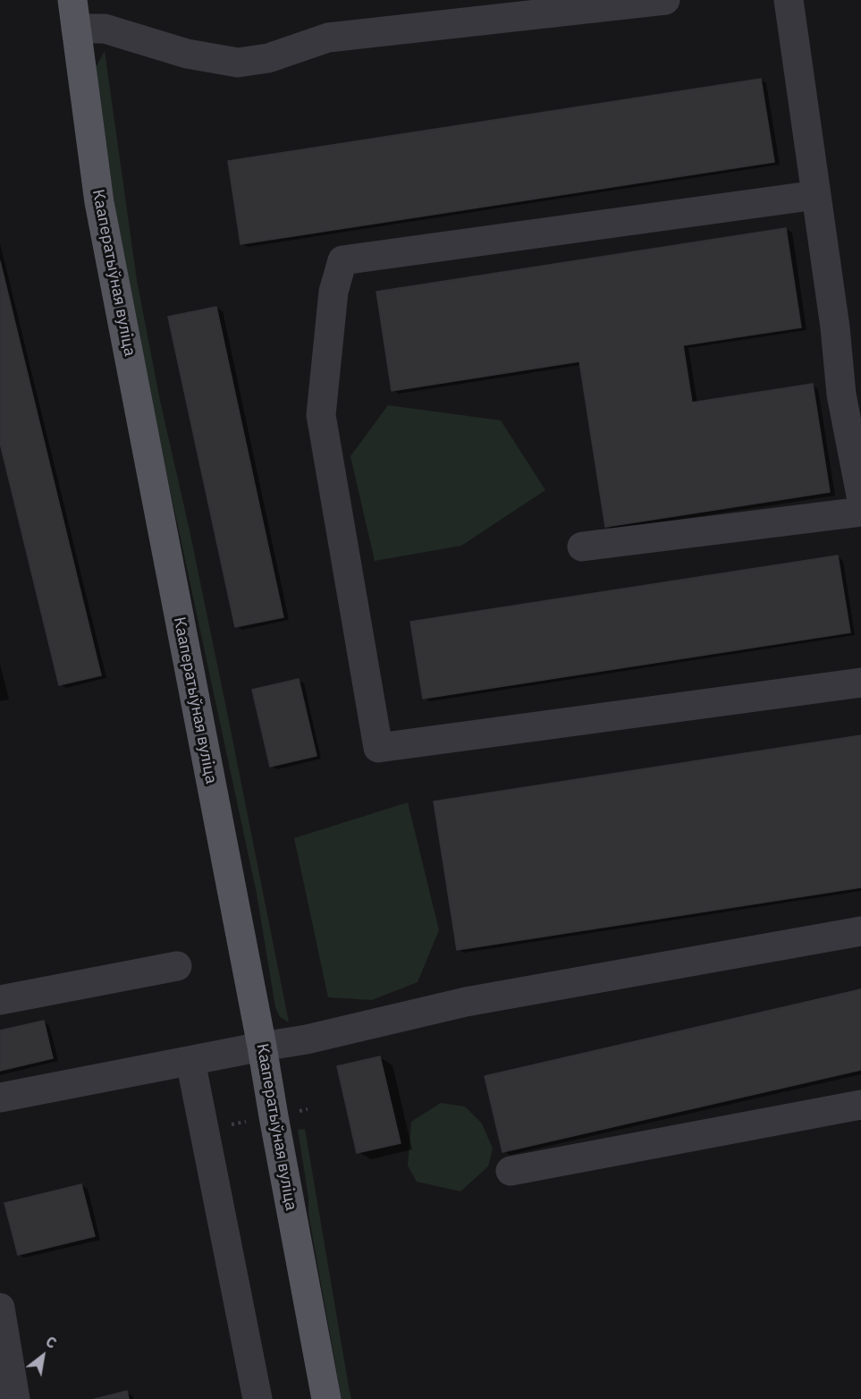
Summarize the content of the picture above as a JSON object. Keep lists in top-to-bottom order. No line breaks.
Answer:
{"streets":{"main road":["Кааператыўная вуліца"]},"north":"top right"}
